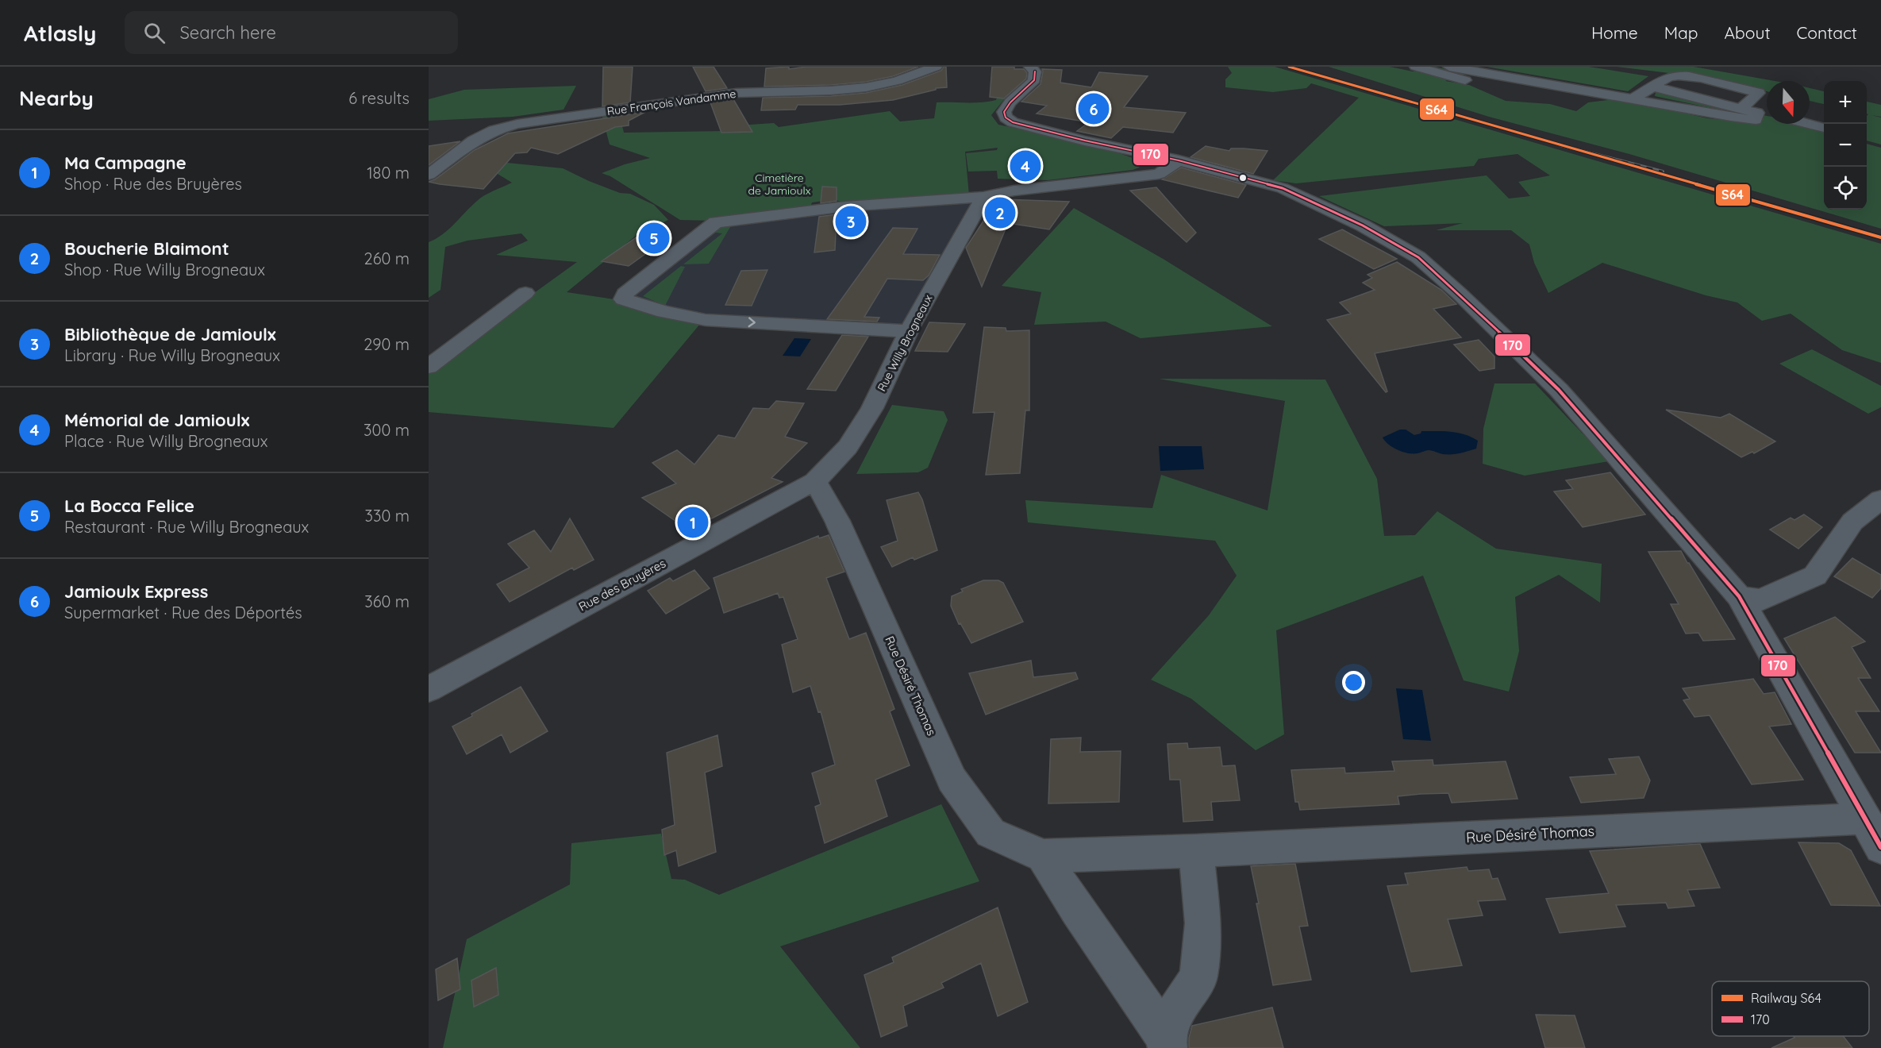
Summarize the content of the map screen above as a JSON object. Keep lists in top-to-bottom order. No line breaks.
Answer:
{"streets":{"street":["Rue François Vandamme","Rue Willy Brogneaux","Rue des Bruyères","Rue Désiré Thomas"]},"crossings":[["Rue Willy Brogneaux","Rue des Bruyères"],["Rue Willy Brogneaux","Rue Désiré Thomas"],["Rue des Bruyères","Rue Désiré Thomas"]],"parks":["Cimetière de Jamioulx"],"lines":["rail line S64","transit line 170"],"legend":["Railway S64","170"],"north":"bottom","page":{"header":"Atlasly","search":"Search here","nav":["Home","Map","About","Contact"],"heading":["Nearby","6 results"],"map_buttons":["+","−"],"pins":["6","4","2","3","5","1"],"list":[{"mark":"1","name":"Ma Campagne","note":"Shop · Rue des Bruyères","value":"180 m"},{"mark":"2","name":"Boucherie Blaimont","note":"Shop · Rue Willy Brogneaux","value":"260 m"},{"mark":"3","name":"Bibliothèque de Jamioulx","note":"Library · Rue Willy Brogneaux","value":"290 m"},{"mark":"4","name":"Mémorial de Jamioulx","note":"Place · Rue Willy Brogneaux","value":"300 m"},{"mark":"5","name":"La Bocca Felice","note":"Restaurant · Rue Willy Brogneaux","value":"330 m"},{"mark":"6","name":"Jamioulx Express","note":"Supermarket · Rue des Déportés","value":"360 m"}]}}
